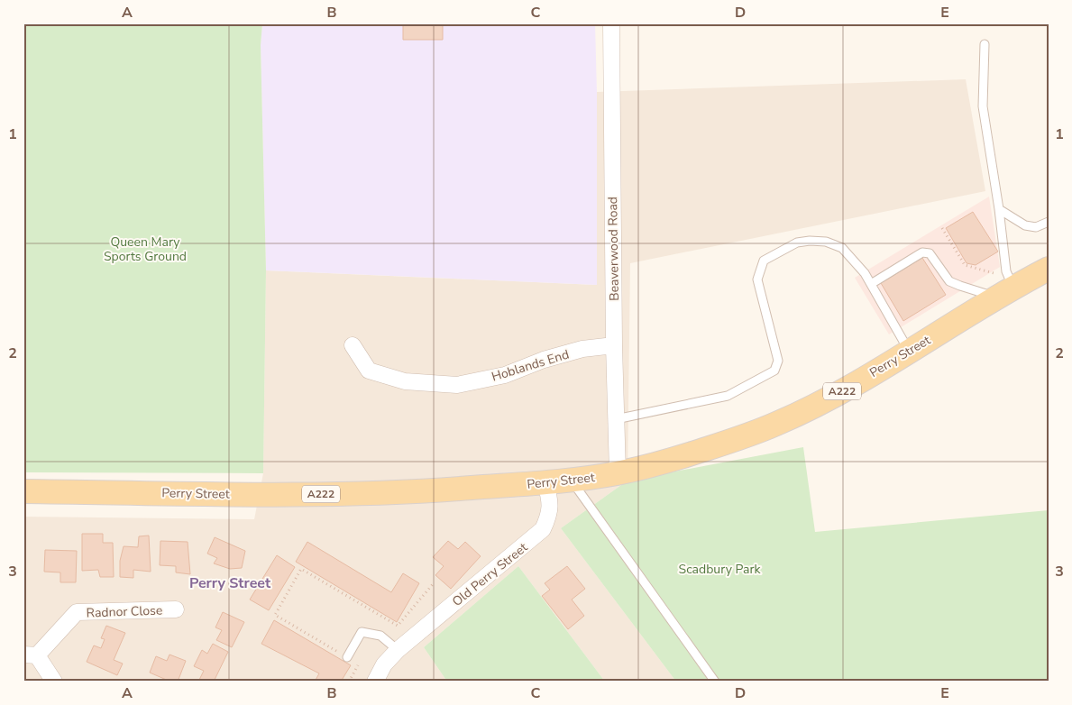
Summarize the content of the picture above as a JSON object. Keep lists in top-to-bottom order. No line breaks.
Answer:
{"streets":{"main road":["Perry Street","A222"],"street":["Beaverwood Road","Hoblands End","Old Perry Street","Radnor Close"]},"crossings":[["Beaverwood Road","Perry Street"],["Beaverwood Road","Hoblands End"],["Perry Street","Old Perry Street"]],"districts":["Perry Street"],"parks":["Queen Mary Sports Ground","Scadbury Park"],"grid":{"columns":["A","B","C","D","E"],"rows":["1","2","3"]}}
